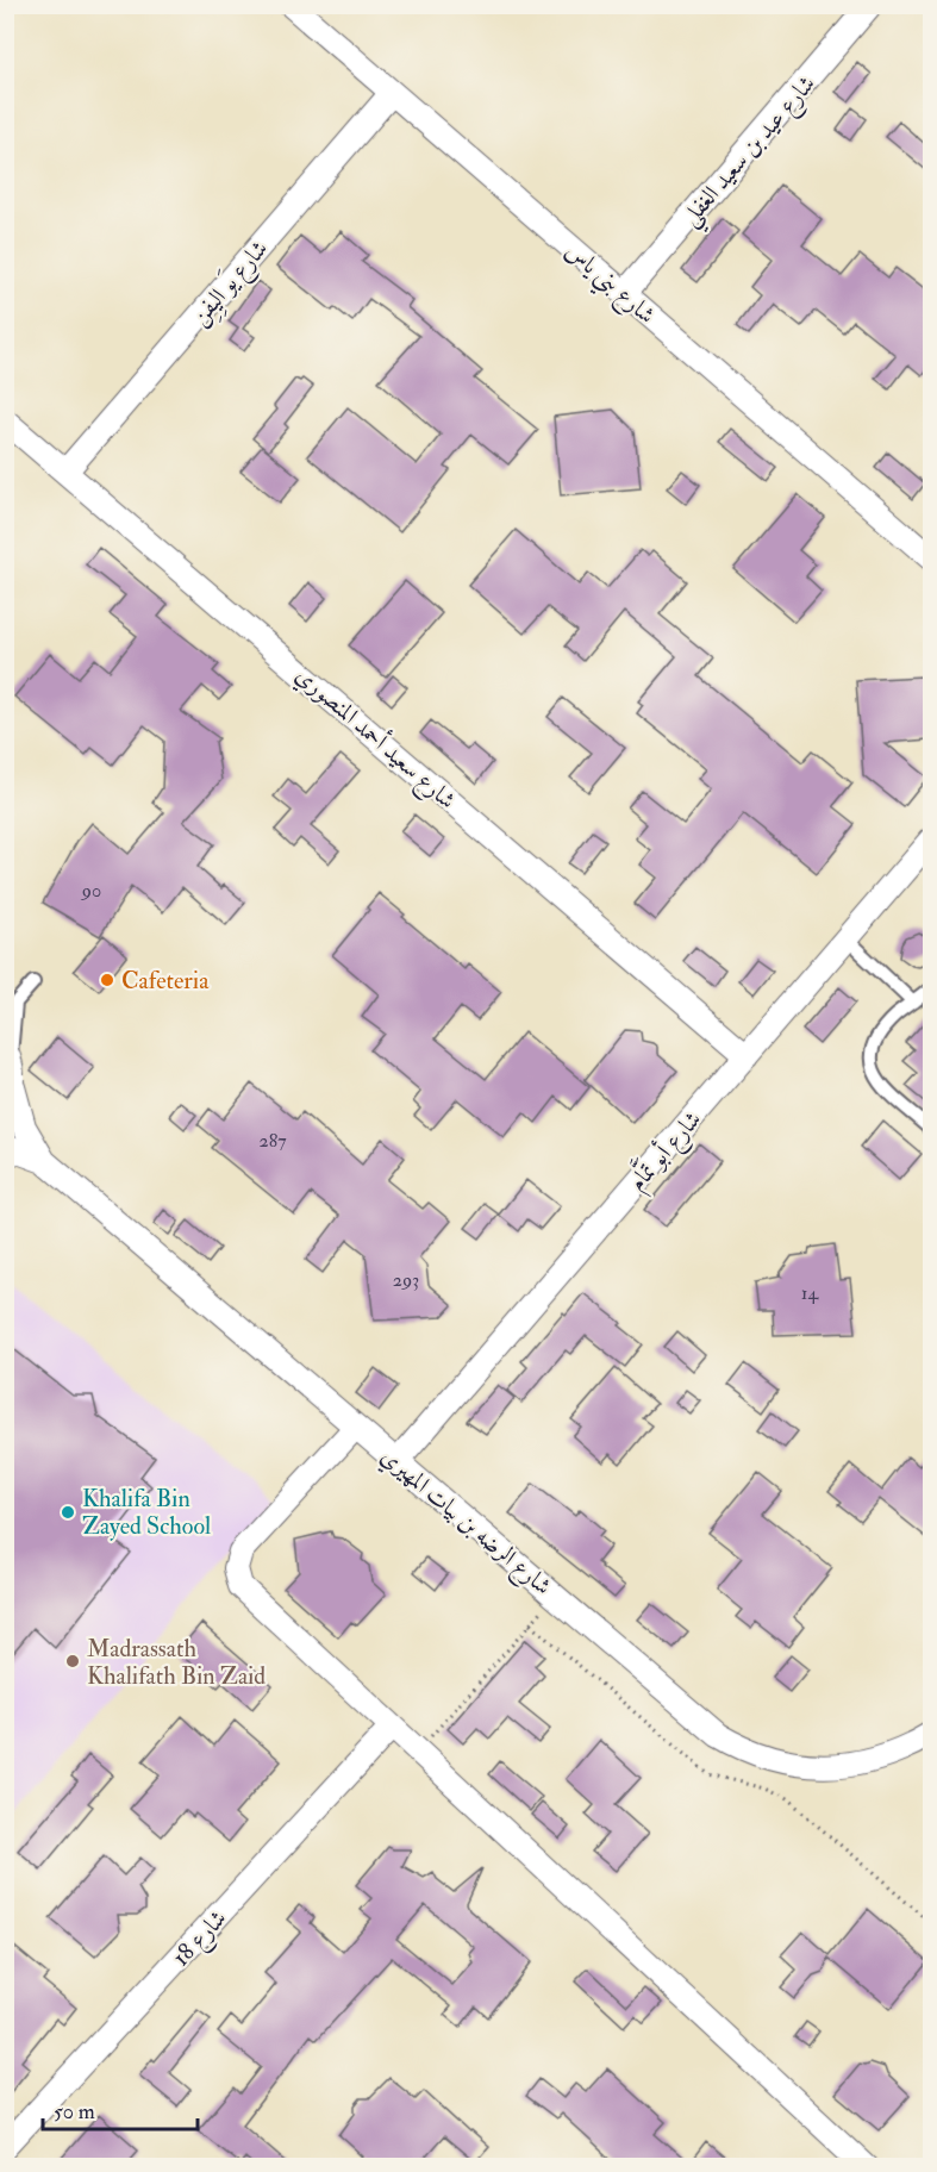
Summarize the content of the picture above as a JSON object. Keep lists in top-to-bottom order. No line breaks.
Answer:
{"streets":{"street":["شارع عيد بن سعيد الغفلي","شارع يَو اليِفِن","شارع بني ياس","شارع سعيد أحمد المنصوري","شارع أبو تَمَّام","شارع الرضه بن بيات المهيري","شارع 18"]},"crossings":[["شارع عيد بن سعيد الغفلي","شارع بني ياس"],["شارع يَو اليِفِن","شارع بني ياس"],["شارع يَو اليِفِن","شارع سعيد أحمد المنصوري"],["شارع سعيد أحمد المنصوري","شارع أبو تَمَّام"],["شارع أبو تَمَّام","شارع الرضه بن بيات المهيري"]],"places":["Cafeteria","Khalifa Bin Zayed School","Madrassath Khalifath Bin Zaid"],"house_numbers":["90","287","293","14"],"scale_bar":"50 m"}
